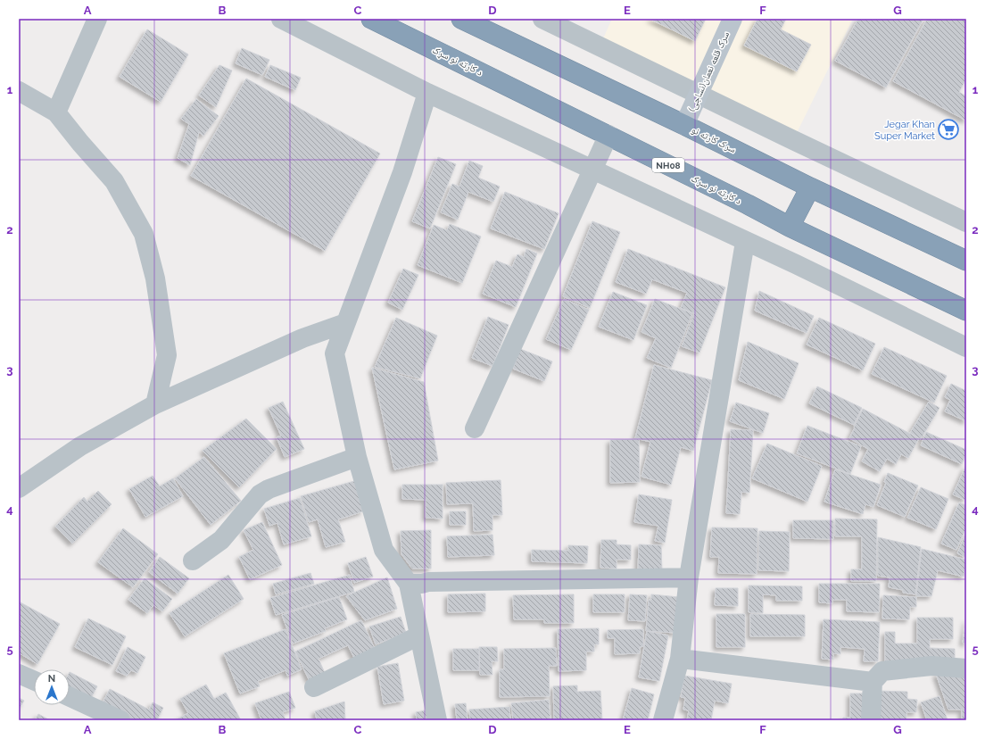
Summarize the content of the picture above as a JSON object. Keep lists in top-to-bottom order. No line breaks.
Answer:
{"streets":{"highway":["د کارته نو سړک","سرک کارته نو","NH08"],"street":["سرک قلعه نعمان(نساجی)"]},"crossings":[["سرک قلعه نعمان(نساجی)","سرک کارته نو"]],"places":{"supermarket":["Jegar Khan Super Market"]},"north":"top","grid":{"columns":["A","B","C","D","E","F","G"],"rows":["1","2","3","4","5"]}}
